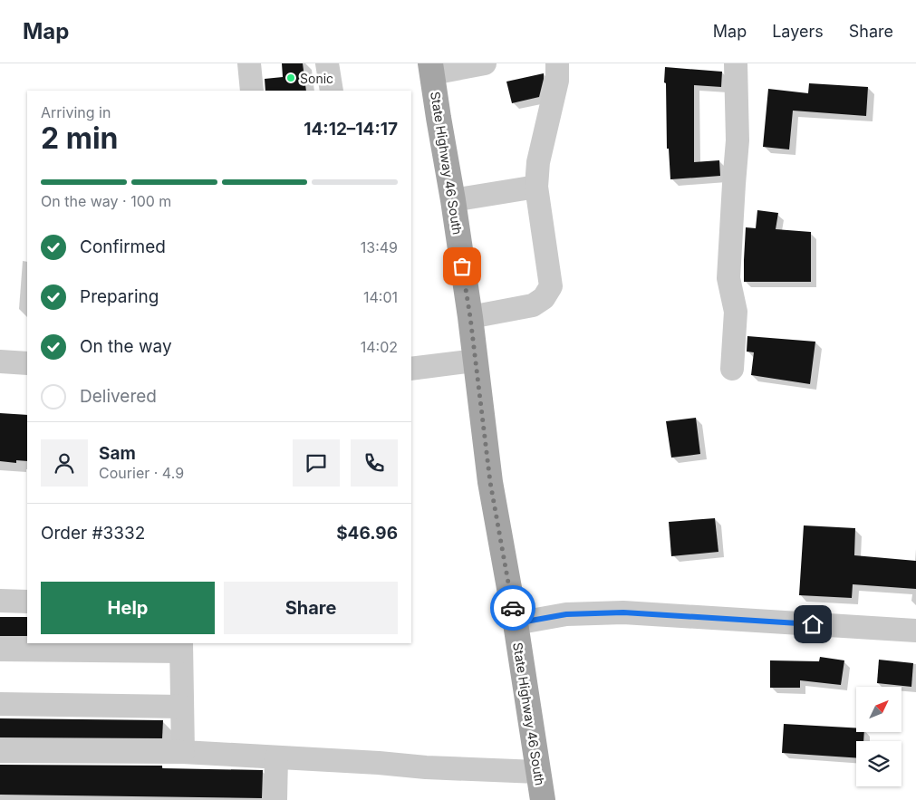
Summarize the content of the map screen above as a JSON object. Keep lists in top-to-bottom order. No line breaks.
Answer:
{"streets":{"main road":["State Highway 46 South"]},"places":["Sonic"],"north":"top right","page":{"header":"Map","nav":["Map","Layers","Share"],"heading":["2 min","Arriving in","14:12–14:17"],"panel":["Sam","Courier · 4.9","Order #3332","$46.96"],"bar":"On the way · 100 m","list":[["Confirmed","13:49"],["Preparing","14:01"],["On the way","14:02"],"Delivered"],"buttons":["Help","Share"]}}
